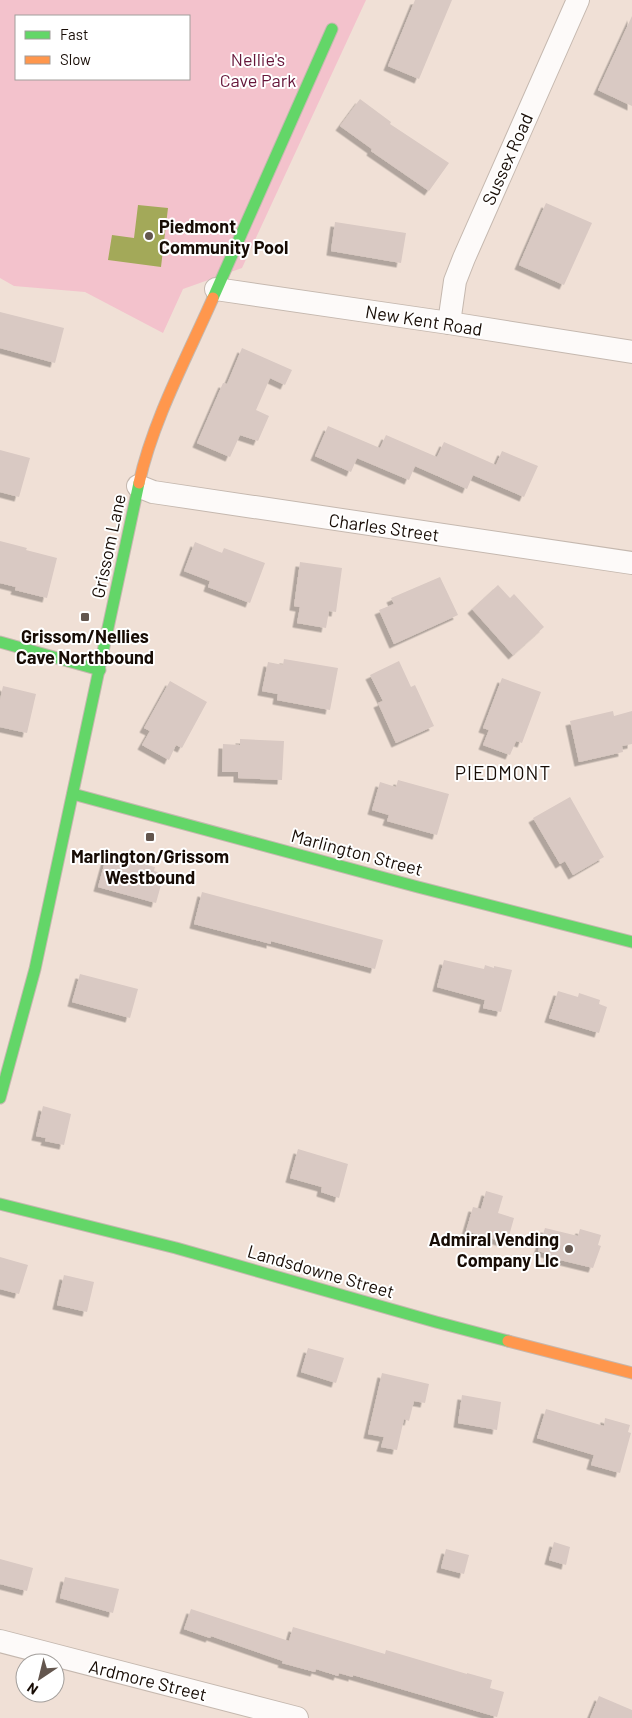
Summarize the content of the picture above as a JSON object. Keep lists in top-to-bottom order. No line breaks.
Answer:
{"streets":{"street":["Sussex Road","New Kent Road","Charles Street","Grissom Lane","Marlington Street","Landsdowne Street","Ardmore Street"]},"crossings":[["Sussex Road","New Kent Road"],["New Kent Road","Grissom Lane"],["Charles Street","Grissom Lane"],["Grissom Lane","Marlington Street"]],"districts":["PIEDMONT"],"parks":["Nellie's Cave Park"],"places":{"other":["Piedmont Community Pool","Admiral Vending Company Llc"],"transit":["Grissom/Nellies Cave Northbound","Marlington/Grissom Westbound"]},"legend":["Fast","Slow"],"north":"bottom left"}
